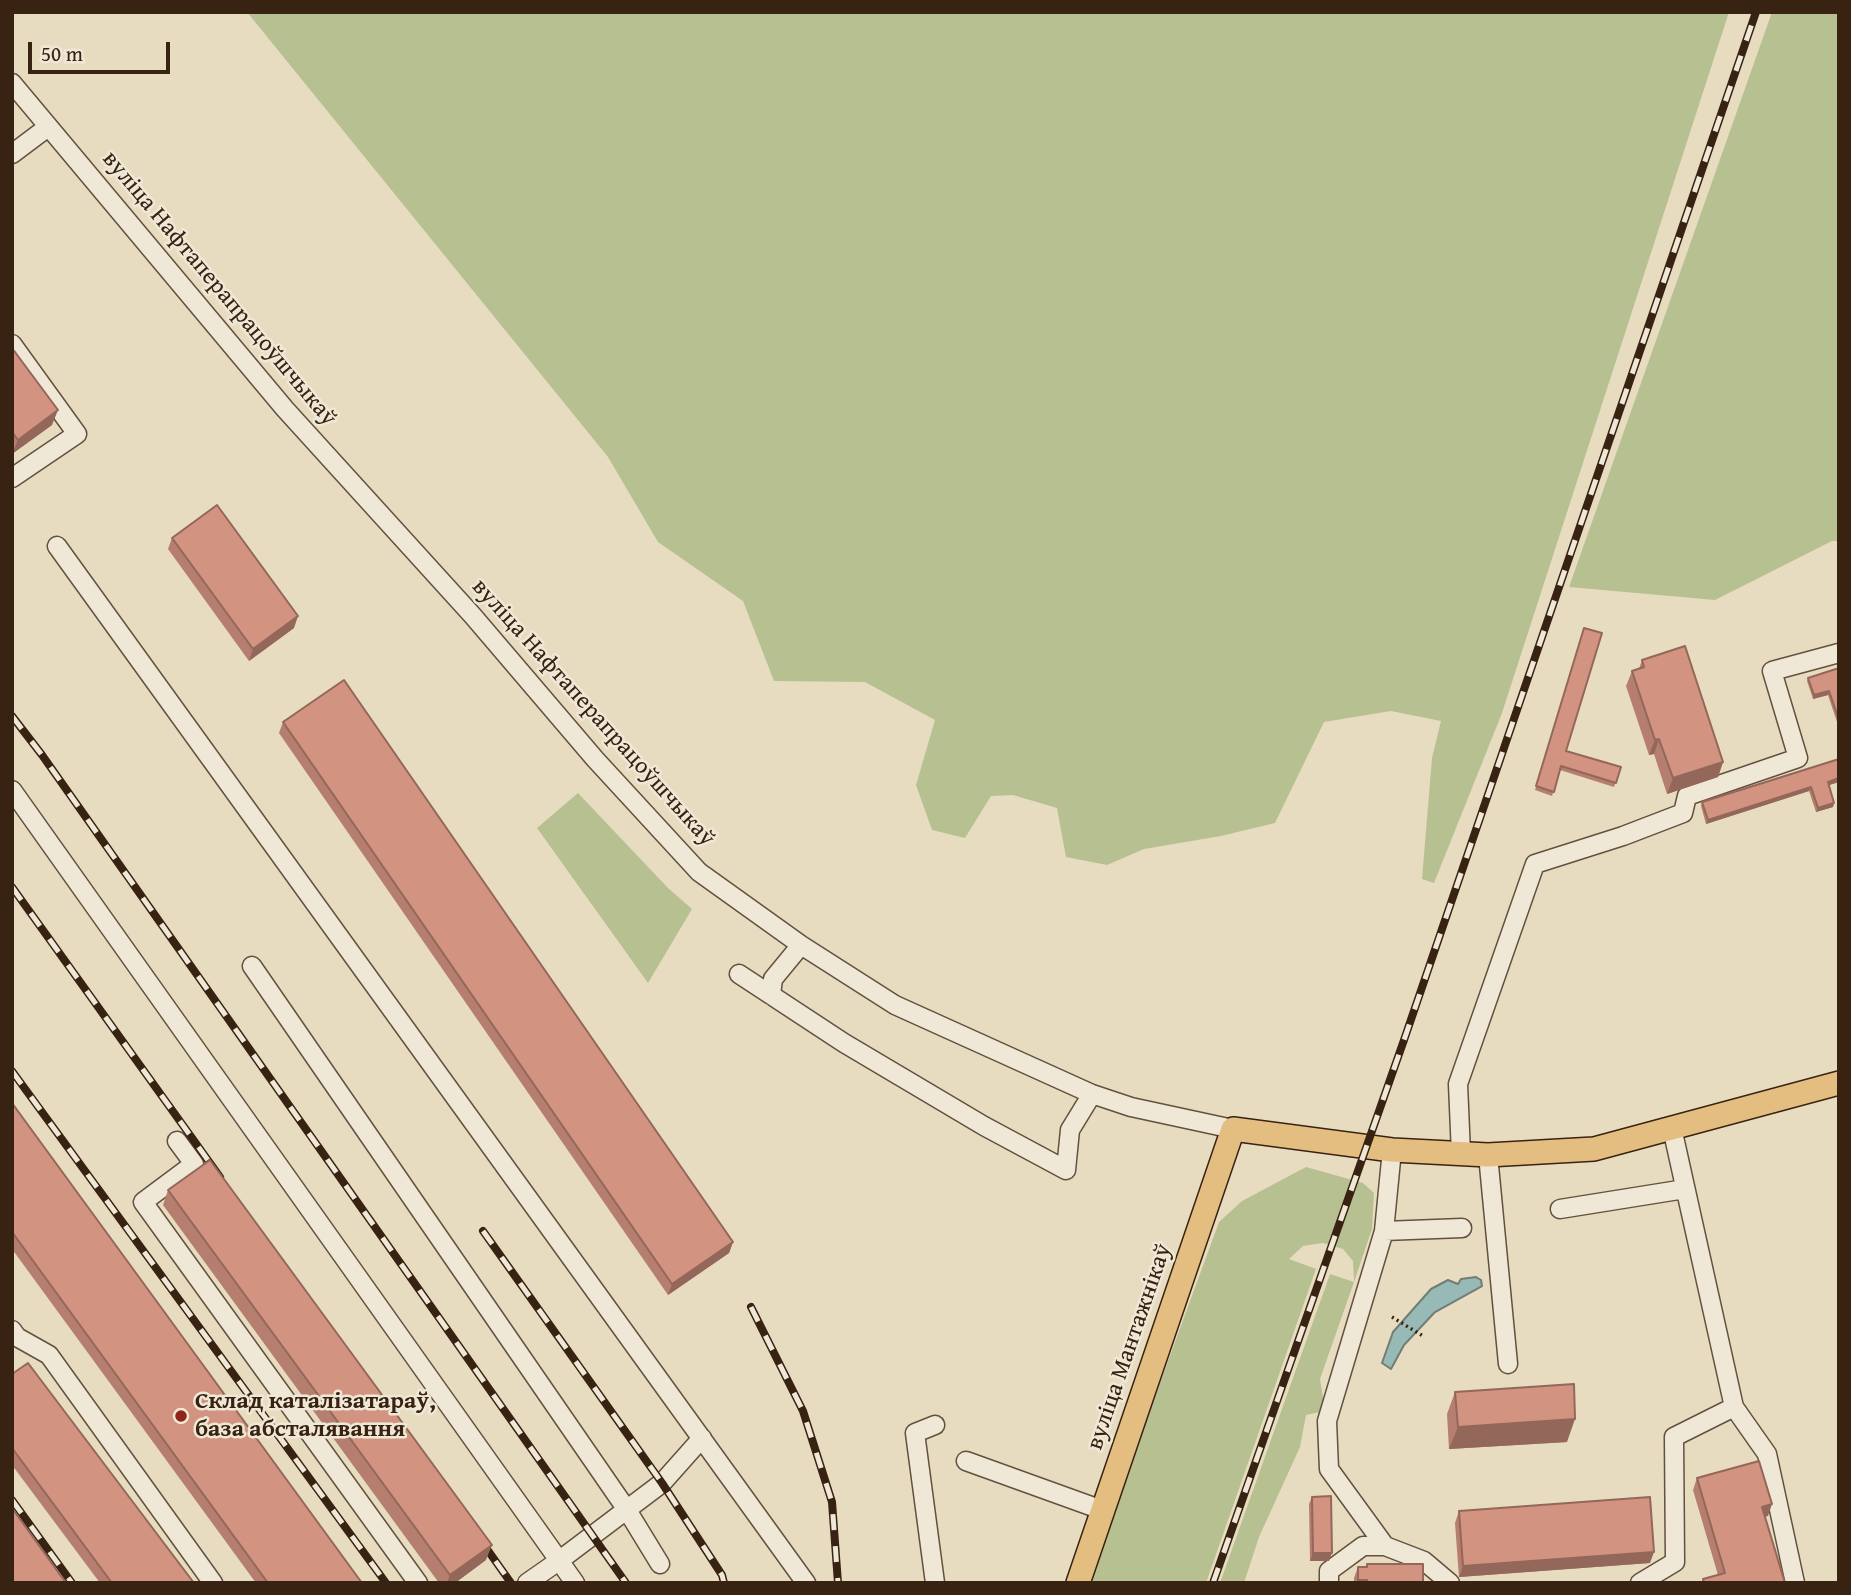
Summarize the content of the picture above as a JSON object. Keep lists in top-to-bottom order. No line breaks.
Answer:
{"streets":{"main road":["вуліца Нафтаперапрацоўшчыкаў","вуліца Мантажнікаў"]},"crossings":[["вуліца Нафтаперапрацоўшчыкаў","вуліца Мантажнікаў"]],"places":["Склад каталізатараў, база абсталявання"],"scale_bar":"50 m"}
